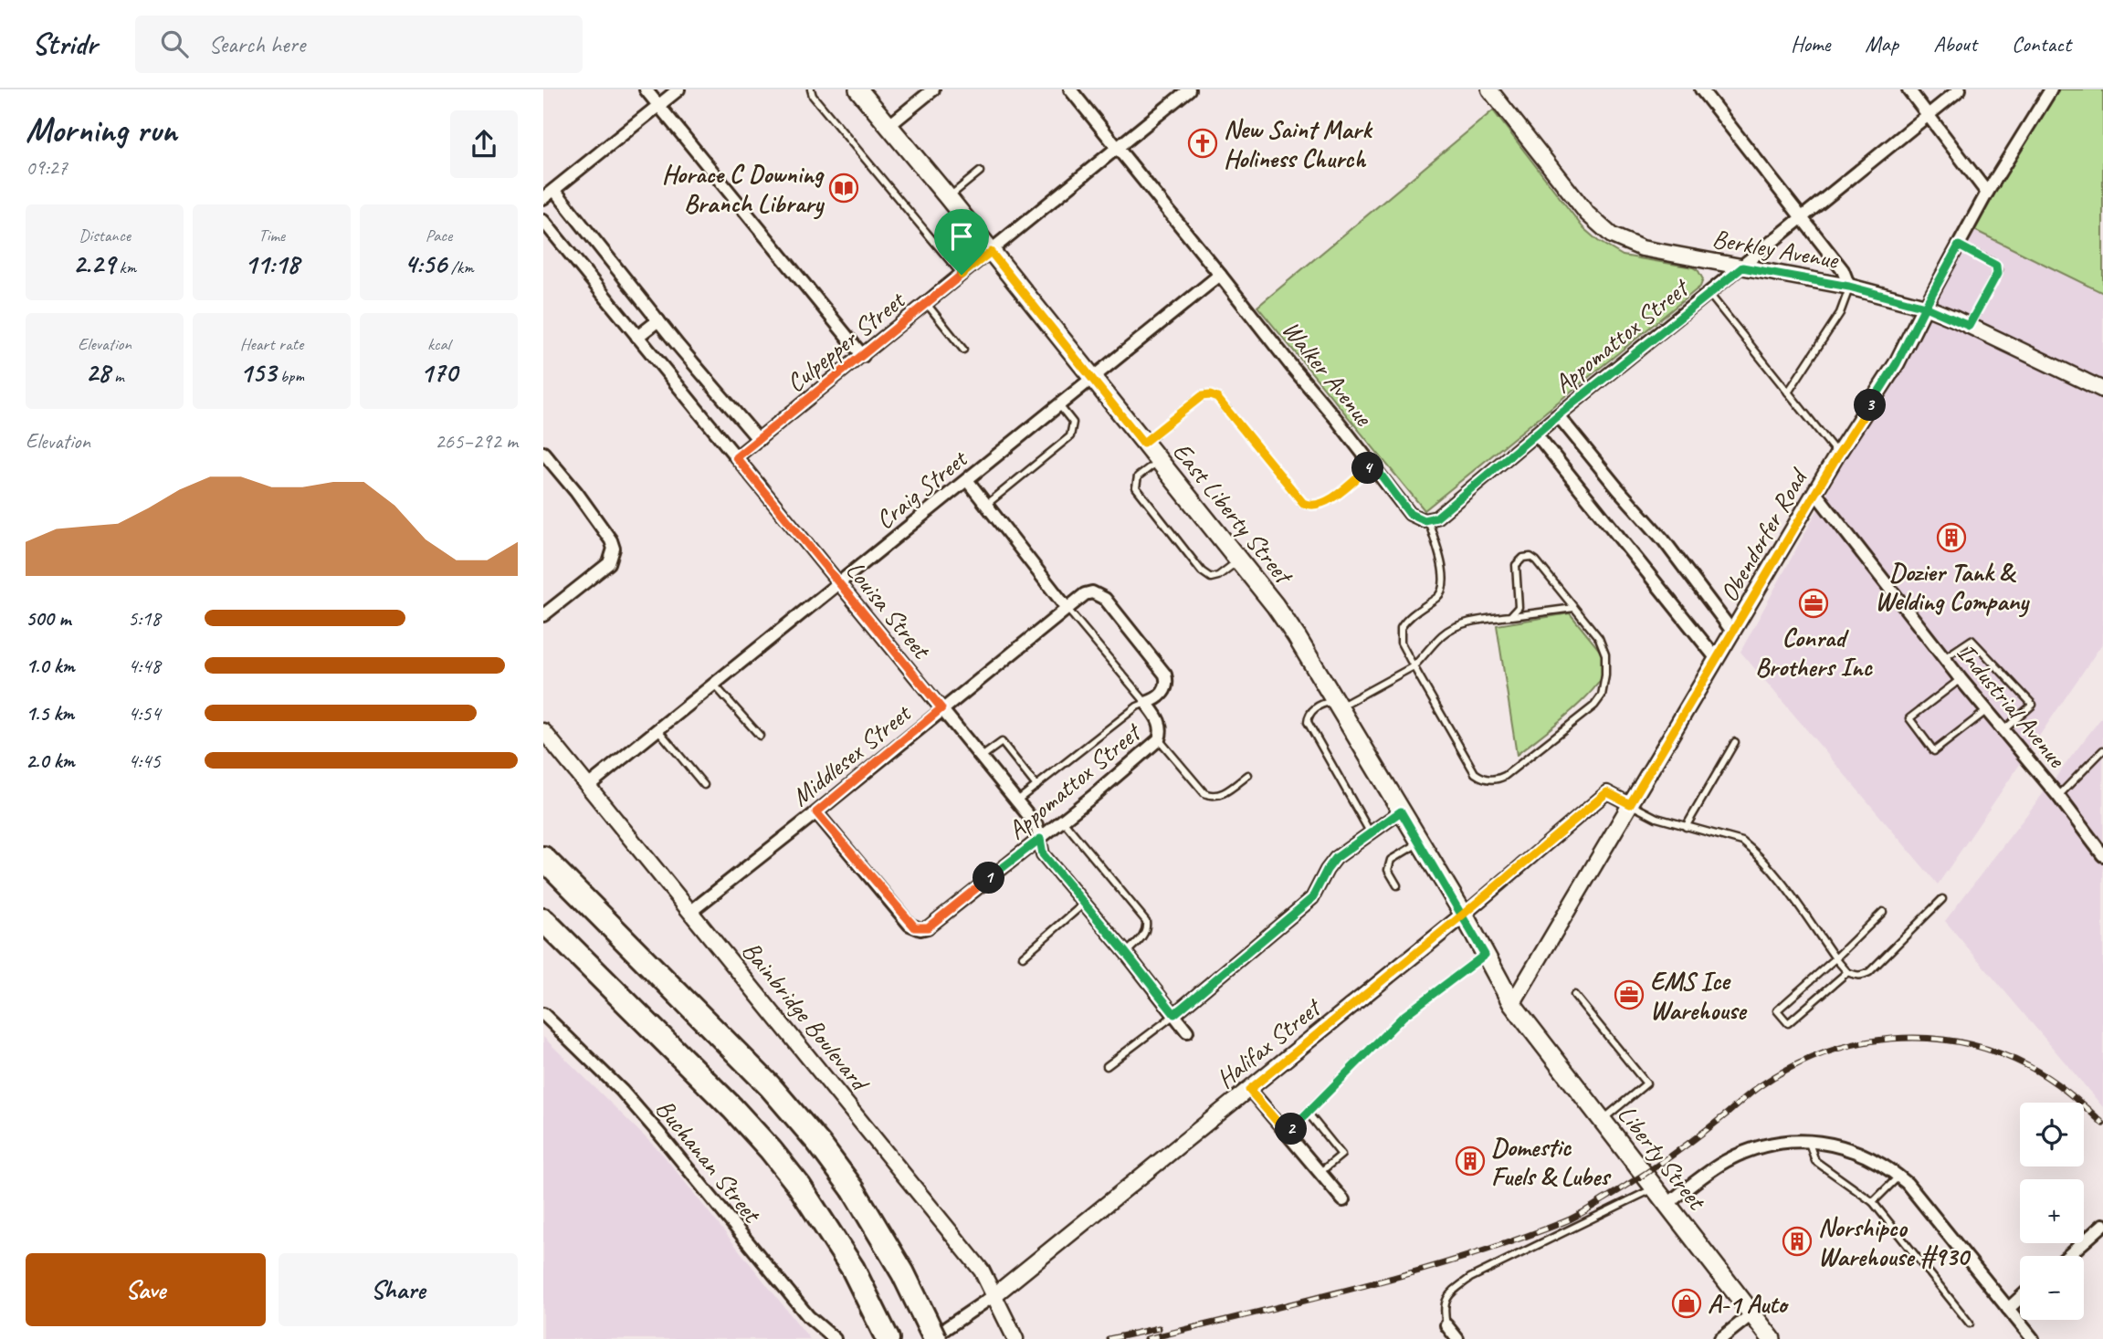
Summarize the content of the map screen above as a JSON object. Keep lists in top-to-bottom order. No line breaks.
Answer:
{"streets":{"main road":["East Liberty Street","Liberty Street"],"street":["Berkley Avenue","Appomattox Street","Culpepper Street","Walker Avenue","Craig Street","Obendorfer Road","Louisa Street","Industrial Avenue","Middlesex Street","Bainbridge Boulevard","Halifax Street","Buchanan Street"]},"crossings":[["Berkley Avenue","Appomattox Street"],["Berkley Avenue","Obendorfer Road"],["Appomattox Street","Walker Avenue"],["Appomattox Street","Louisa Street"],["Appomattox Street","Middlesex Street"],["Culpepper Street","Walker Avenue"],["Culpepper Street","East Liberty Street"],["Culpepper Street","Louisa Street"],["Walker Avenue","Craig Street"],["Craig Street","East Liberty Street"],["Craig Street","Louisa Street"],["Craig Street","Bainbridge Boulevard"],["East Liberty Street","Obendorfer Road"],["East Liberty Street","Halifax Street"],["East Liberty Street","Liberty Street"],["Obendorfer Road","Industrial Avenue"],["Obendorfer Road","Halifax Street"],["Obendorfer Road","Liberty Street"],["Louisa Street","Middlesex Street"],["Middlesex Street","Bainbridge Boulevard"],["Bainbridge Boulevard","Halifax Street"]],"places":{"church":["New Saint Mark Holiness Church"],"library":["Horace C Downing Branch Library"],"building":["Dozier Tank & Welding Company","Domestic Fuels & Lubes","Norshipco Warehouse #930"],"office":["Conrad Brothers Inc","EMS Ice Warehouse"],"shop":["A-1 Auto"]},"page":{"header":"Stridr","search":"Search here","nav":["Home","Map","About","Contact"],"heading":["Morning run","09:27"],"stats":[["Distance","2.29 km"],["Time","11:18"],["Pace","4:56 /km"],["Elevation","28 m"],["Heart rate","153 bpm"],["kcal","170"]],"pins":["3","4","1","2"],"chart":["Elevation","265–292 m"],"list":[{"name":"500 m","note":"5:18"},{"name":"1.0 km","note":"4:48"},{"name":"1.5 km","note":"4:54"},{"name":"2.0 km","note":"4:45"}],"map_buttons":["+","−"],"buttons":["Save","Share"]}}
